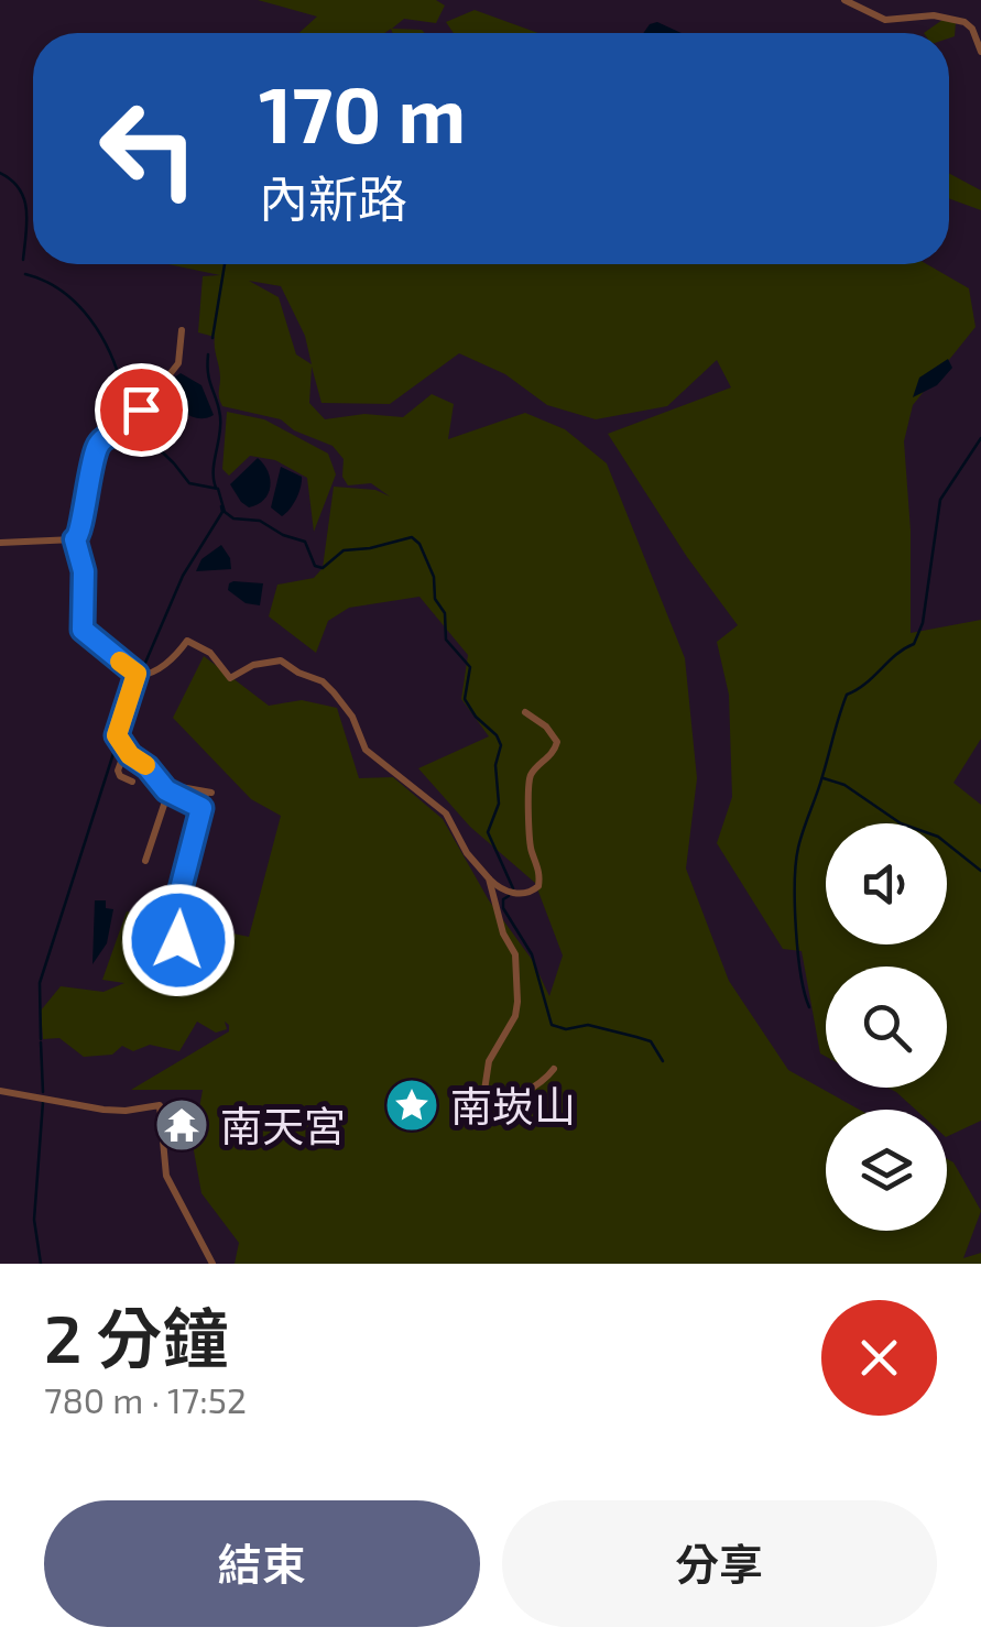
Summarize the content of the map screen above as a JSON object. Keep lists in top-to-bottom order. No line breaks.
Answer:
{"places":{"place":["南崁山"],"temple":["南天宮"]},"page":{"turn":["170 m","內新路"],"heading":["2 分鐘","780 m · 17:52"],"buttons":["結束","分享"]}}
